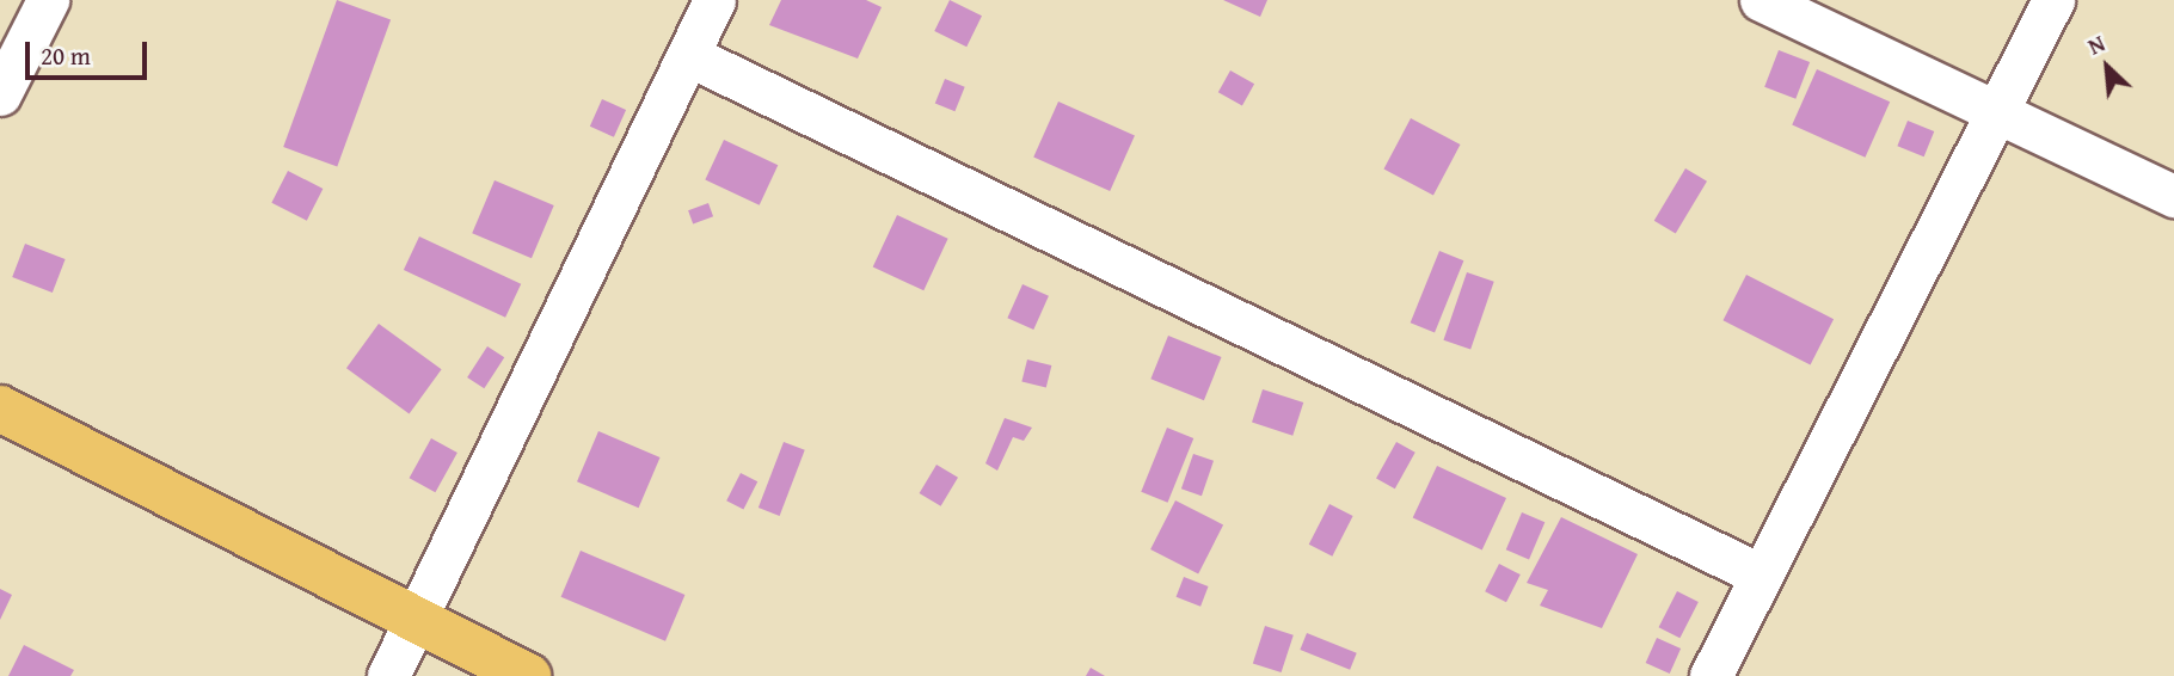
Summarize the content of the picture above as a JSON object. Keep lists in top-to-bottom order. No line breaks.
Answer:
{"scale_bar":"20 m","north":"top left"}
